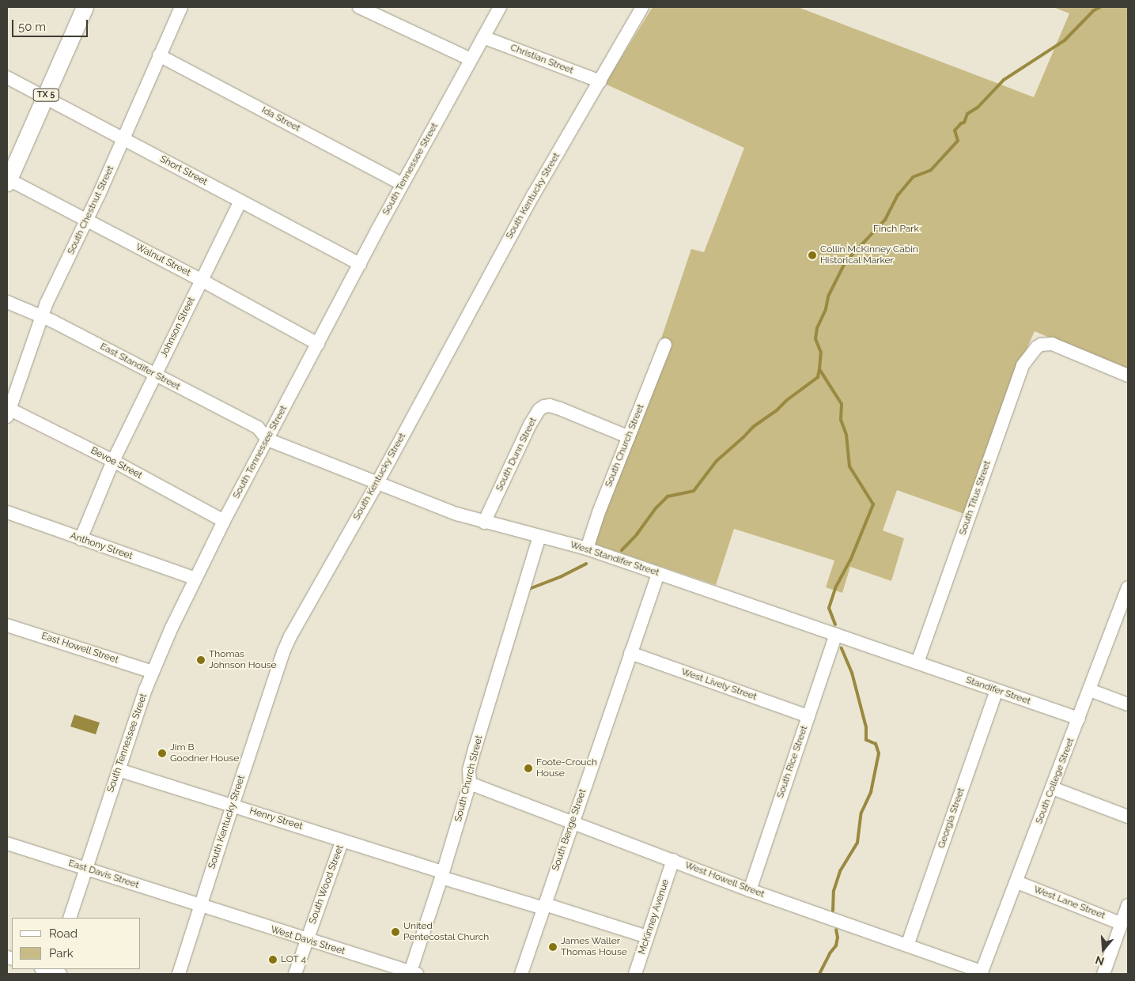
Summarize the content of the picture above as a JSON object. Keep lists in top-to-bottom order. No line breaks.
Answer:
{"streets":{"main road":["TX 5"],"street":["Christian Street","Ida Street","South Tennessee Street","Short Street","South Kentucky Street","South Chestnut Street","Walnut Street","Johnson Street","East Standifer Street","South Church Street","South Dunn Street","Bevoe Street","South Titus Street","Anthony Street","West Standifer Street","East Howell Street","West Lively Street","Standifer Street","South Rice Street","South College Street","Georgia Street","Henry Street","South Benge Street","East Davis Street","West Howell Street","South Wood Street","West Lane Street","McKinney Avenue","West Davis Street"]},"crossings":[["Christian Street","South Tennessee Street"],["Christian Street","South Kentucky Street"],["TX 5","Short Street"],["TX 5","Walnut Street"],["Ida Street","South Tennessee Street"],["Ida Street","South Chestnut Street"],["South Tennessee Street","Short Street"],["South Tennessee Street","Walnut Street"],["South Tennessee Street","East Standifer Street"],["South Tennessee Street","Bevoe Street"],["South Tennessee Street","Anthony Street"],["South Tennessee Street","West Standifer Street"],["South Tennessee Street","East Howell Street"],["South Tennessee Street","Henry Street"],["South Tennessee Street","East Davis Street"],["Short Street","South Chestnut Street"],["Short Street","Johnson Street"],["South Kentucky Street","West Standifer Street"],["South Kentucky Street","Henry Street"],["South Kentucky Street","East Davis Street"],["South Kentucky Street","West Davis Street"],["South Chestnut Street","Walnut Street"],["South Chestnut Street","East Standifer Street"],["South Chestnut Street","Bevoe Street"],["Walnut Street","Johnson Street"],["Johnson Street","East Standifer Street"],["Johnson Street","Bevoe Street"],["Johnson Street","Anthony Street"],["East Standifer Street","West Standifer Street"],["South Church Street","South Dunn Street"],["South Church Street","West Standifer Street"],["South Church Street","Henry Street"],["South Church Street","West Howell Street"],["South Church Street","West Davis Street"],["South Dunn Street","West Standifer Street"],["South Titus Street","West Standifer Street"],["South Titus Street","Standifer Street"],["West Standifer Street","Standifer Street"],["West Standifer Street","South Rice Street"],["West Standifer Street","South Benge Street"],["West Lively Street","South Rice Street"],["West Lively Street","South Benge Street"],["Standifer Street","South College Street"],["Standifer Street","Georgia Street"],["South Rice Street","West Howell Street"],["South College Street","West Howell Street"],["South College Street","West Lane Street"],["Georgia Street","West Howell Street"],["Henry Street","South Wood Street"],["South Benge Street","West Howell Street"],["East Davis Street","West Davis Street"],["West Howell Street","McKinney Avenue"],["South Wood Street","West Davis Street"]],"parks":["Finch Park"],"places":["Collin McKinney Cabin Historical Marker","Thomas Johnson House","Jim B Goodner House","Foote-Crouch House","United Pentecostal Church","James Waller Thomas House","LOT 4"],"legend":["Road","Park"],"scale_bar":"50 m","north":"bottom"}
